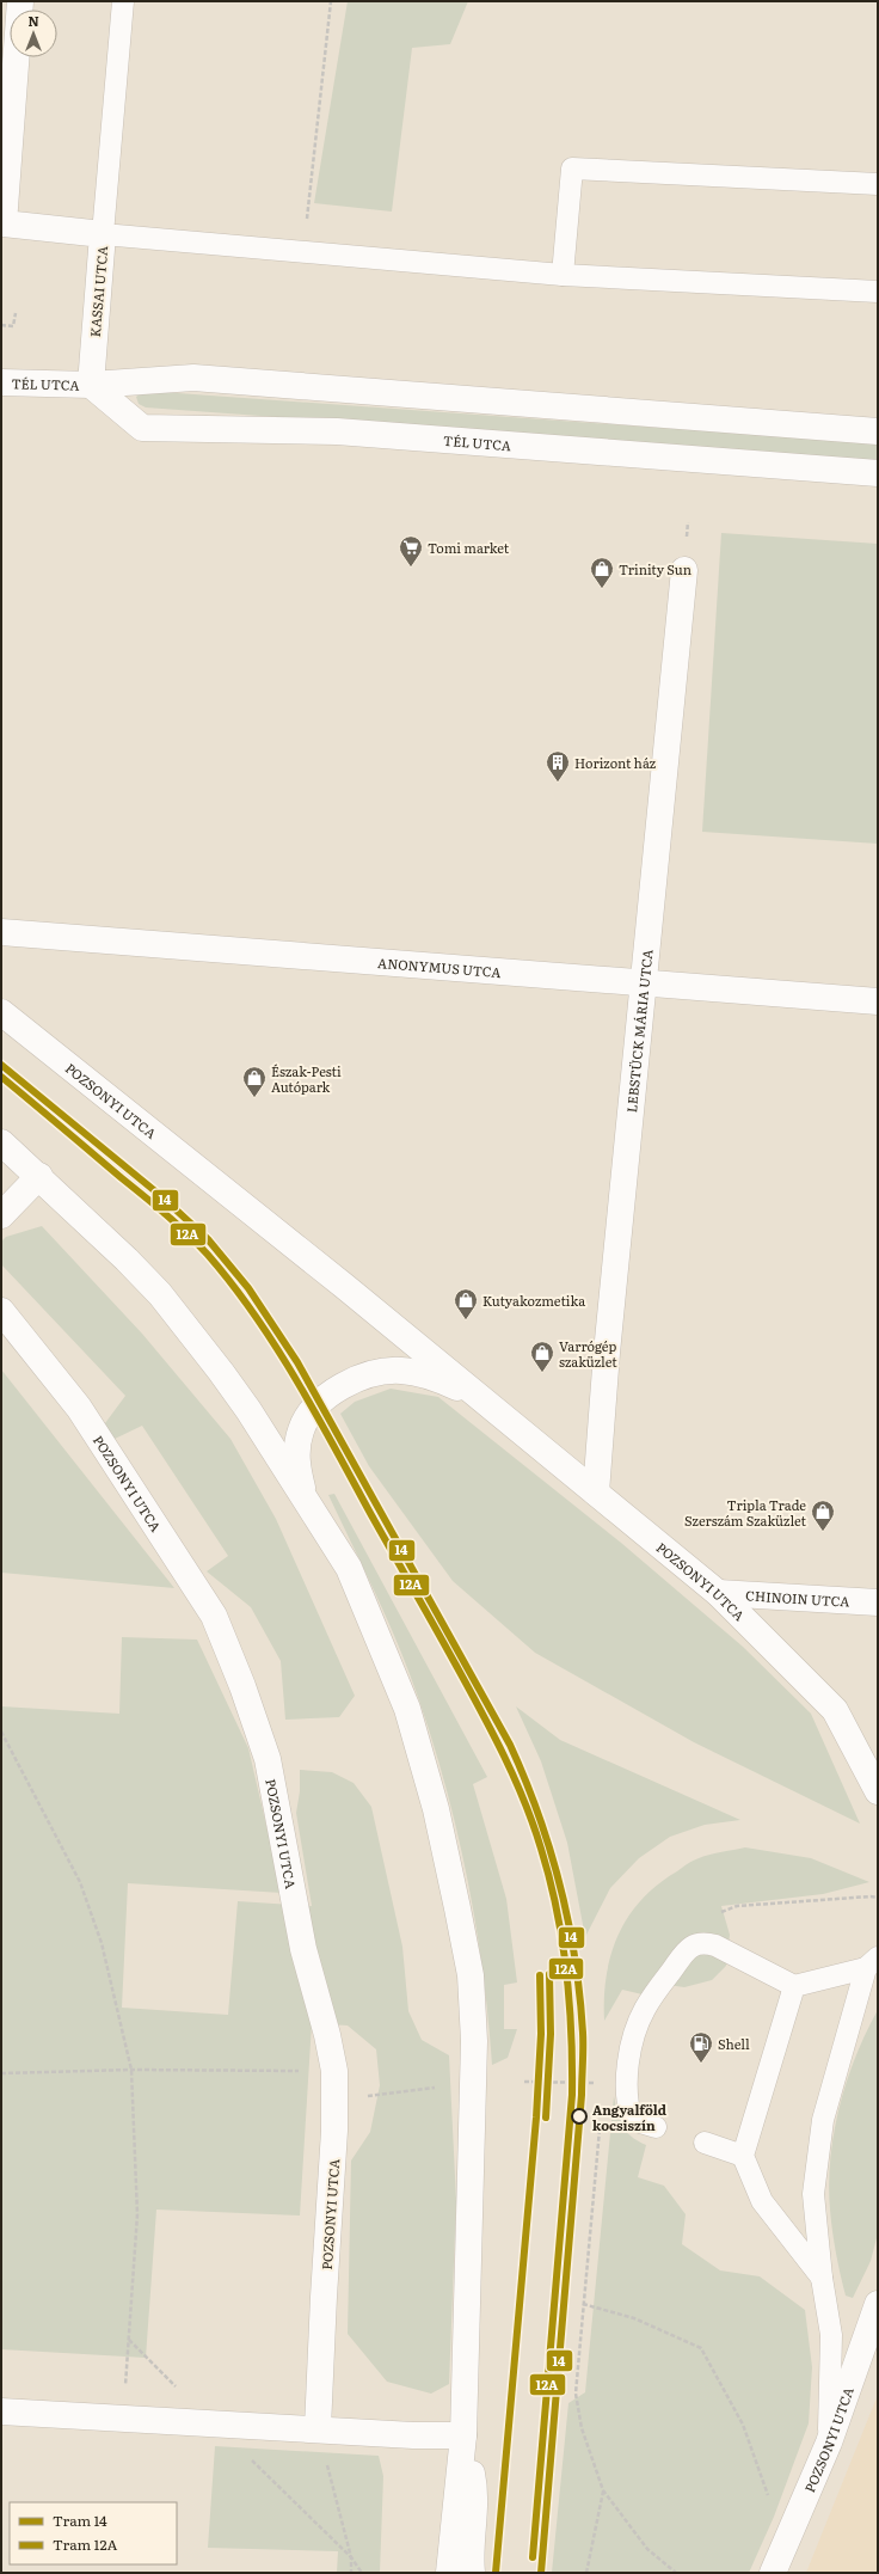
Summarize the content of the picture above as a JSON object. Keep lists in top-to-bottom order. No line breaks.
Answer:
{"streets":{"street":["KASSAI UTCA","TÉL UTCA","ANONYMUS UTCA","LEBSTÜCK MÁRIA UTCA","POZSONYI UTCA","CHINOIN UTCA"]},"crossings":[["KASSAI UTCA","TÉL UTCA"],["ANONYMUS UTCA","LEBSTÜCK MÁRIA UTCA"],["LEBSTÜCK MÁRIA UTCA","POZSONYI UTCA"],["POZSONYI UTCA","CHINOIN UTCA"]],"places":{"supermarket":["Tomi market"],"shop":["Trinity Sun","Észak-Pesti Autópark","Kutyakozmetika","Varrógép szaküzlet","Tripla Trade Szerszám Szaküzlet"],"building":["Horizont ház"],"fuel station":["Shell"],"other":["Angyalföld kocsiszín"]},"lines":["tram line 14","tram line 12A"],"legend":["Tram 14","Tram 12A"],"north":"top"}
